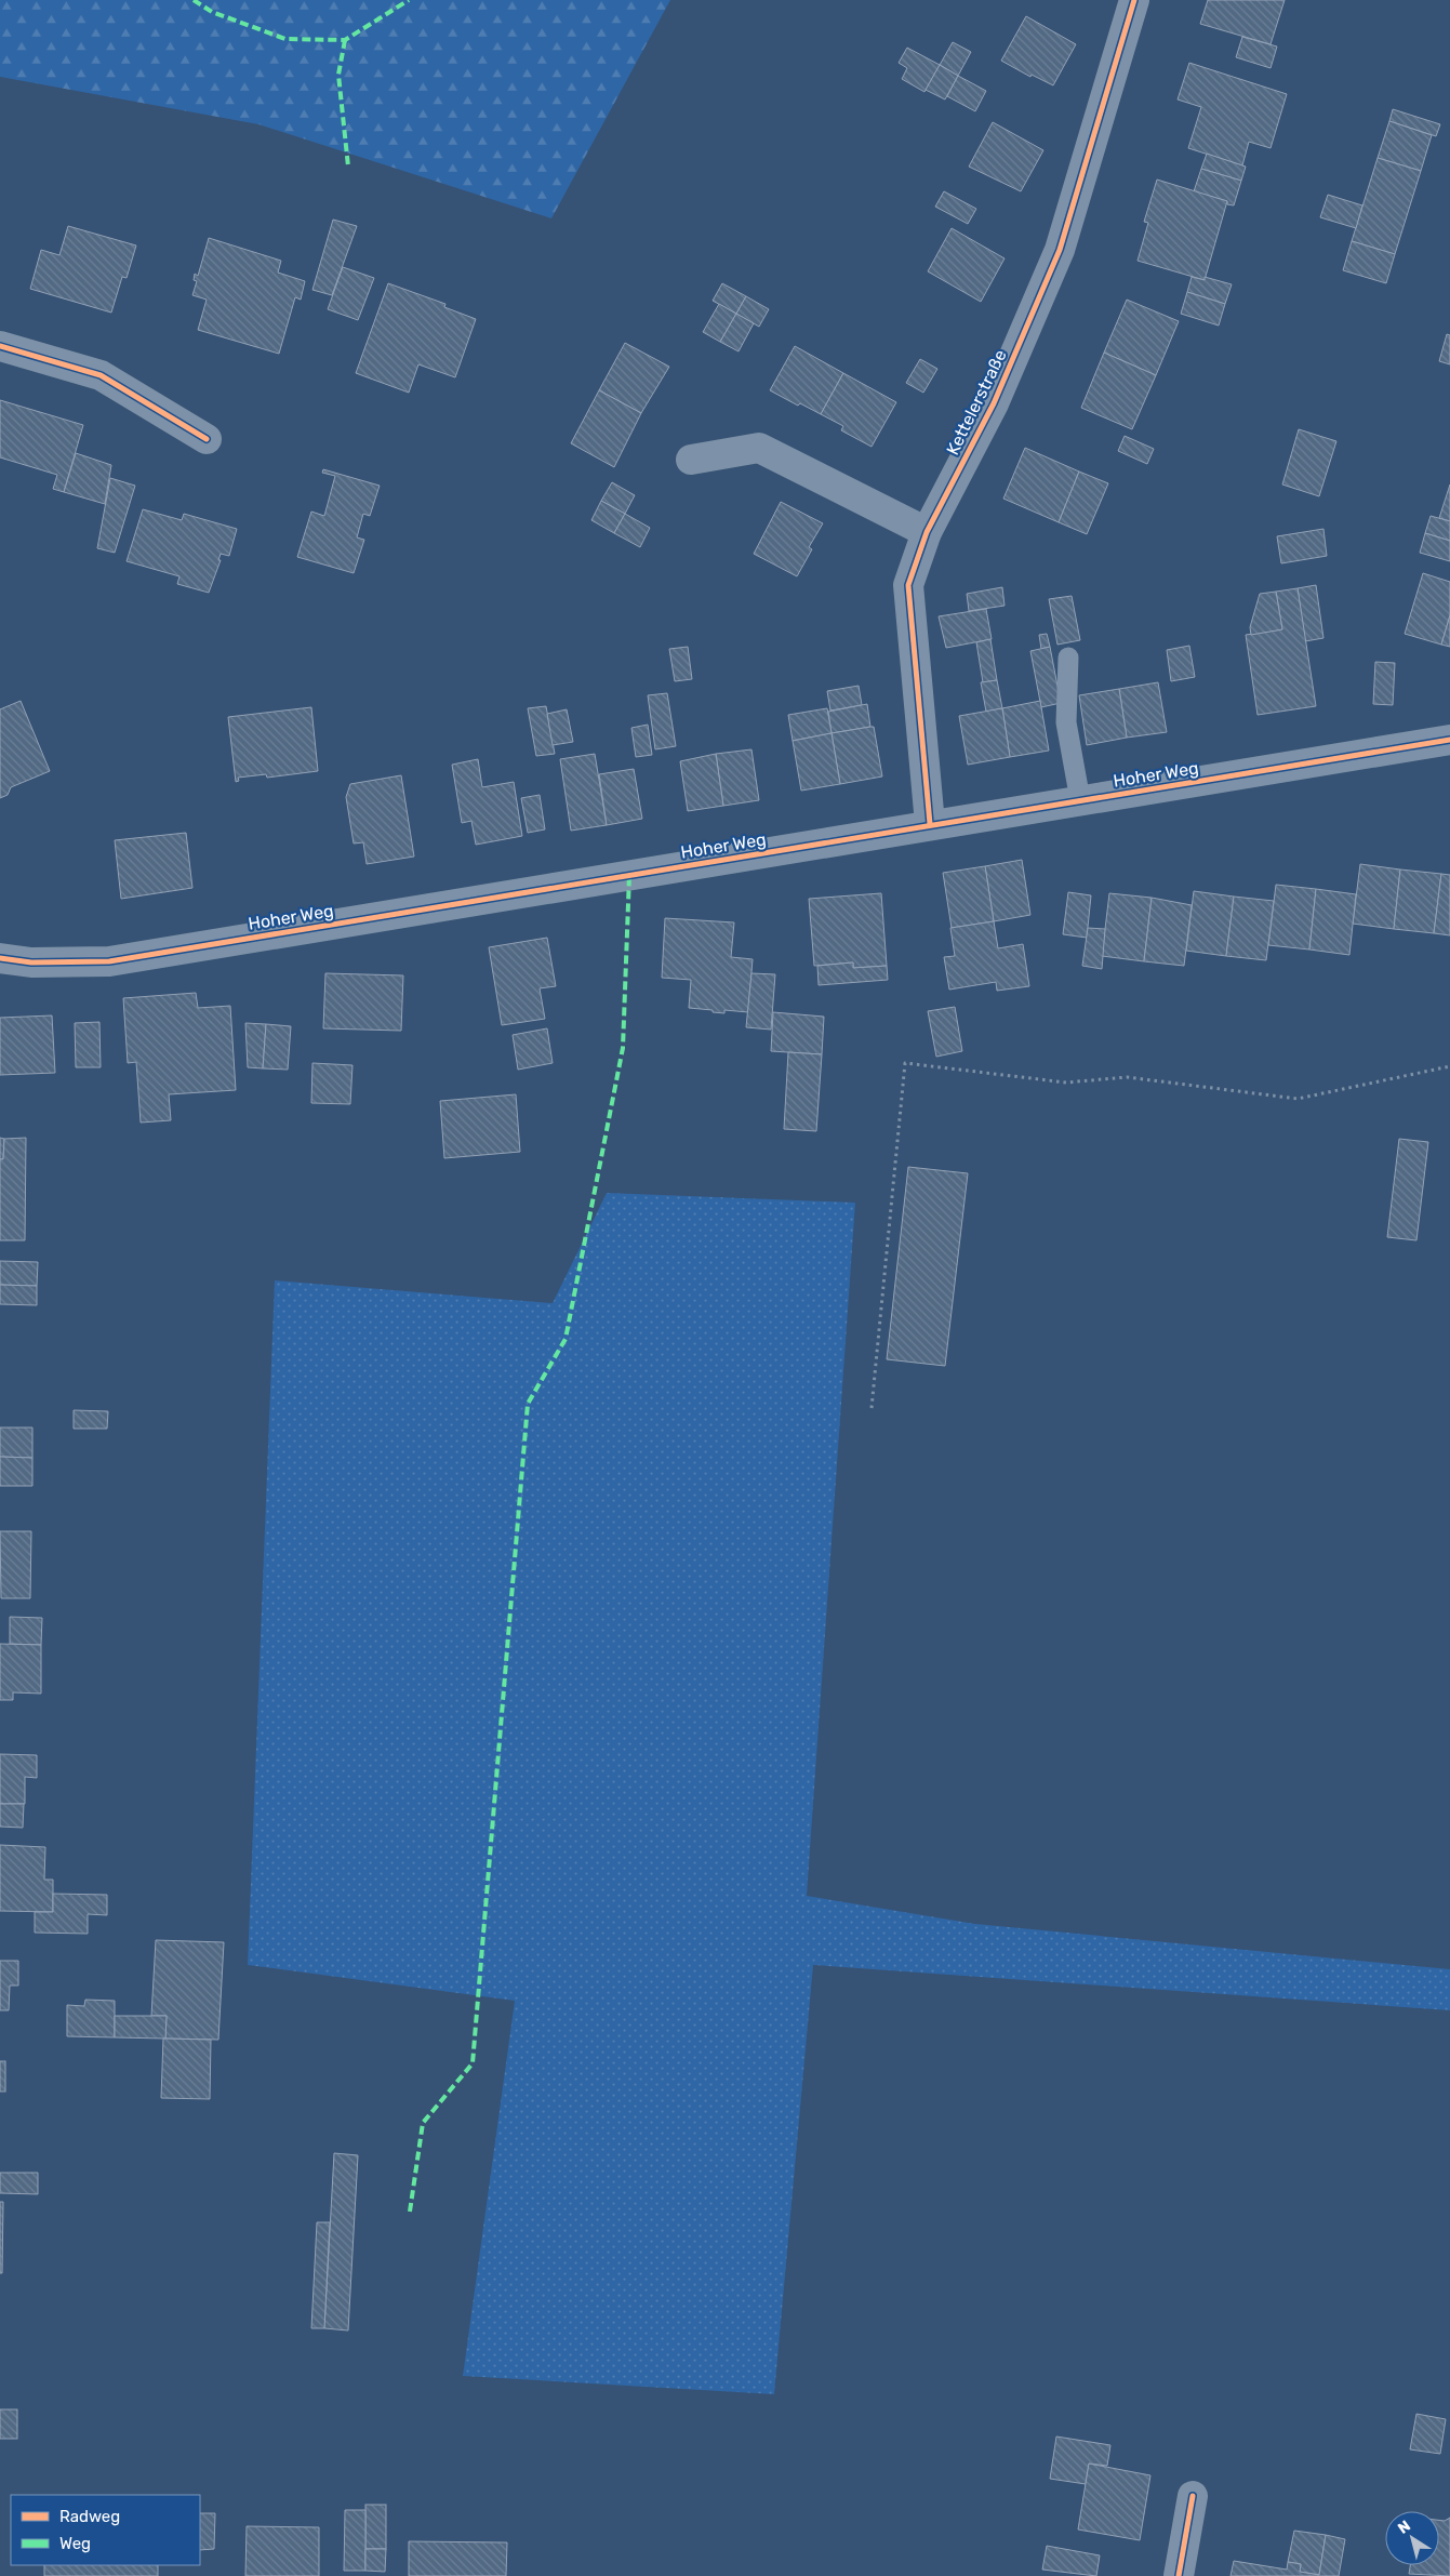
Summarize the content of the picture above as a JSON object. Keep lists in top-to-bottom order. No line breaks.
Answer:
{"streets":{"street":["Kettelerstraße","Hoher Weg"]},"crossings":[["Kettelerstraße","Hoher Weg"]],"legend":["Radweg","Weg"],"north":"top left"}
